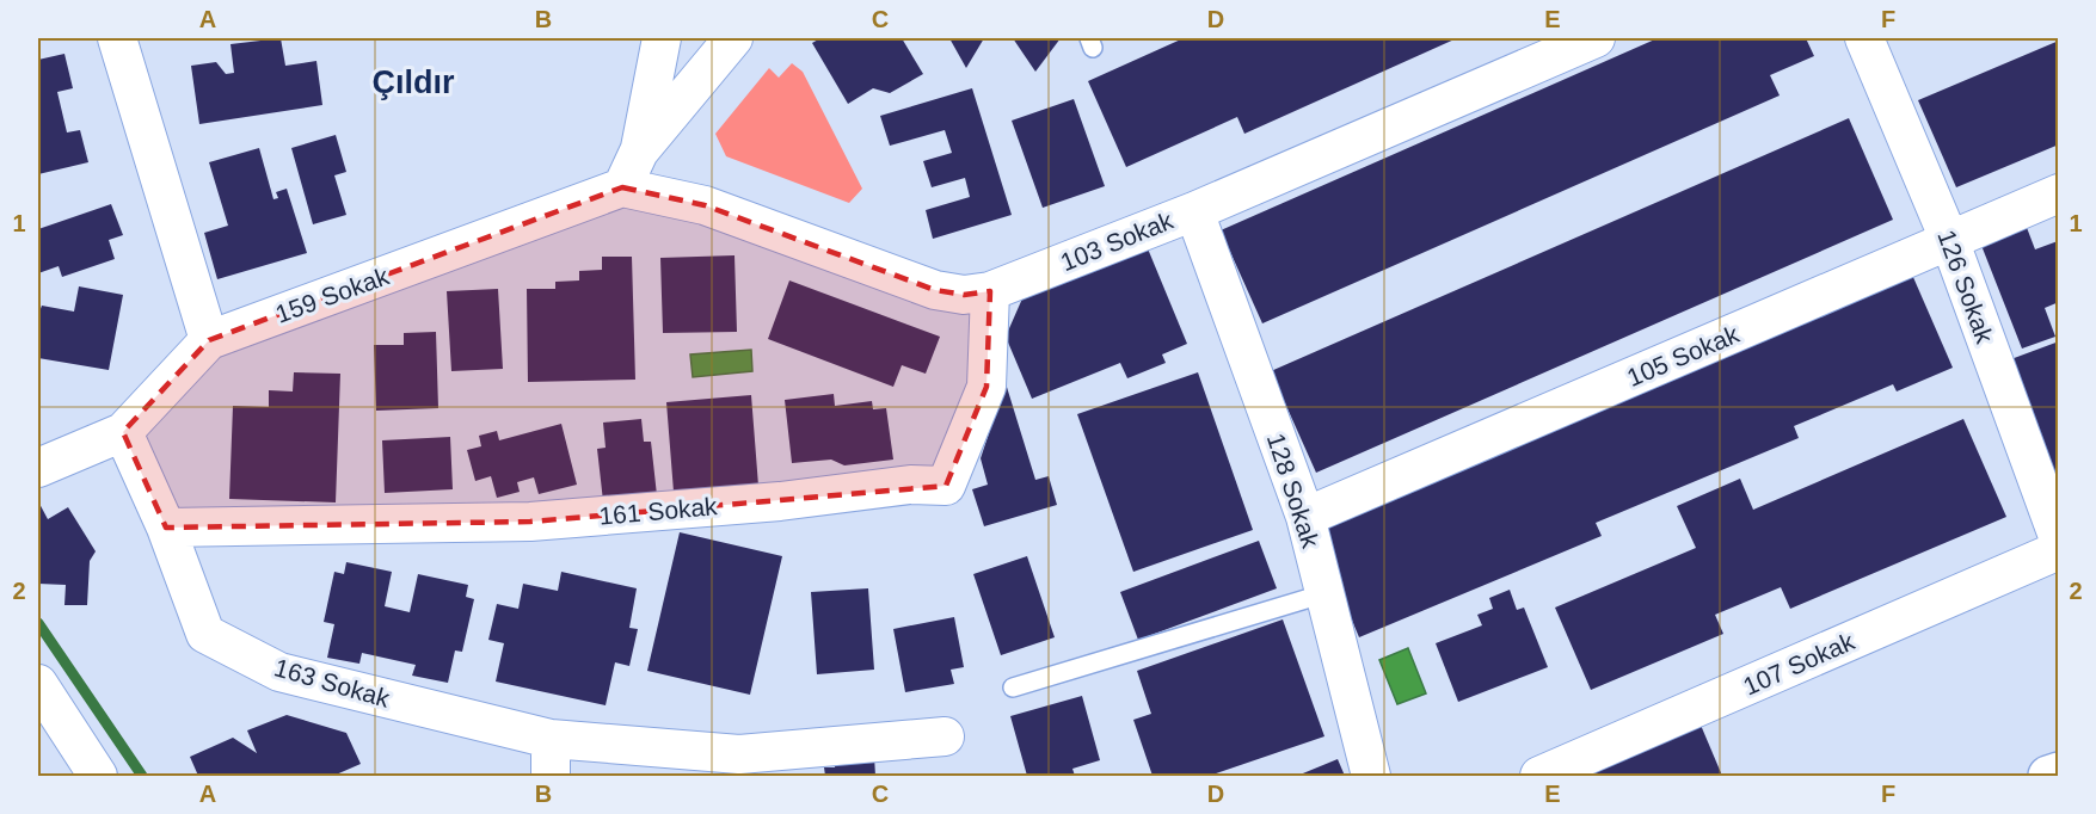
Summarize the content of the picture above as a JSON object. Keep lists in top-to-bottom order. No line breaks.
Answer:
{"streets":{"street":["103 Sokak","126 Sokak","159 Sokak","105 Sokak","128 Sokak","161 Sokak","107 Sokak","163 Sokak"]},"crossings":[["103 Sokak","159 Sokak"],["103 Sokak","128 Sokak"],["103 Sokak","161 Sokak"],["126 Sokak","105 Sokak"],["159 Sokak","163 Sokak"],["105 Sokak","128 Sokak"],["161 Sokak","163 Sokak"]],"districts":["Çıldır"],"grid":{"columns":["A","B","C","D","E","F"],"rows":["1","2"]}}
